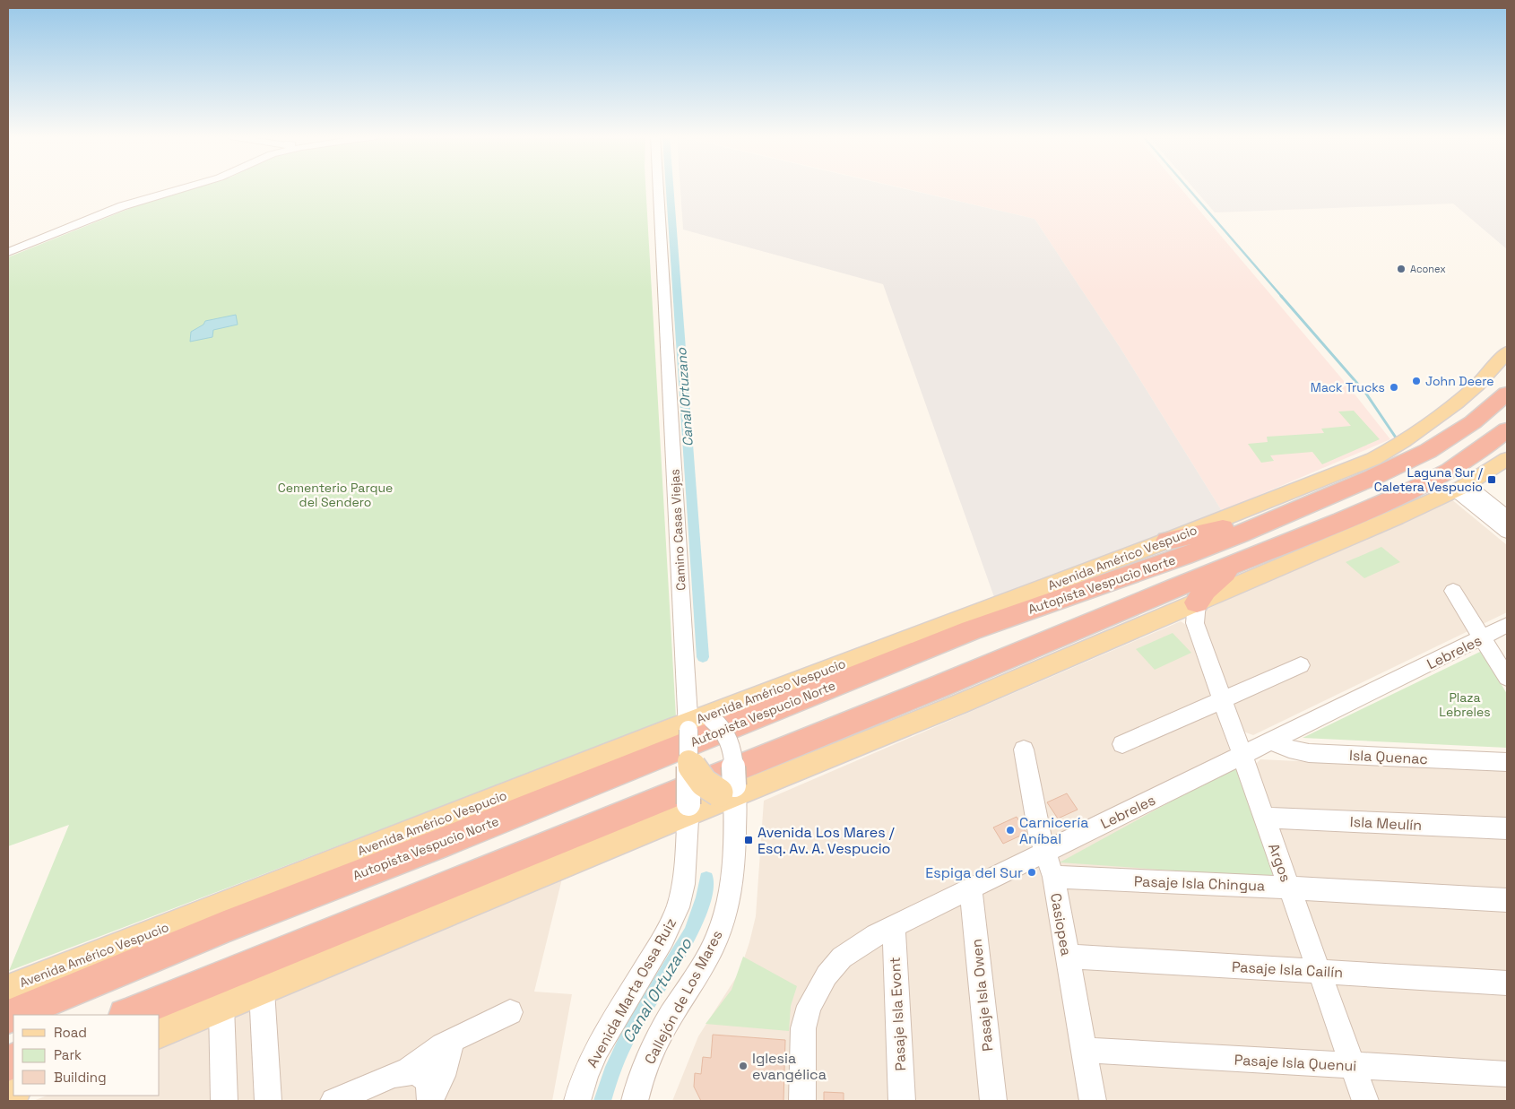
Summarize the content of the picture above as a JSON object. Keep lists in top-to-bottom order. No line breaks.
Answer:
{"streets":{"highway":["Autopista Vespucio Norte"],"main road":["Avenida Américo Vespucio"],"street":["Camino Casas Viejas","Lebreles","Isla Quenac","Isla Meulín","Argos","Pasaje Isla Chingua","Casiopea","Pasaje Isla Cailín","Avenida Marta Ossa Ruiz","Pasaje Isla Owen","Callejón de Los Mares","Pasaje Isla Evont","Pasaje Isla Quenui"]},"crossings":[["Camino Casas Viejas","Avenida Américo Vespucio"],["Camino Casas Viejas","Avenida Marta Ossa Ruiz"],["Camino Casas Viejas","Callejón de Los Mares"],["Avenida Américo Vespucio","Avenida Marta Ossa Ruiz"],["Avenida Américo Vespucio","Callejón de Los Mares"],["Lebreles","Isla Quenac"],["Lebreles","Argos"],["Lebreles","Casiopea"],["Lebreles","Pasaje Isla Owen"],["Lebreles","Pasaje Isla Evont"],["Isla Meulín","Argos"],["Argos","Pasaje Isla Chingua"],["Argos","Pasaje Isla Cailín"],["Argos","Pasaje Isla Quenui"],["Pasaje Isla Chingua","Casiopea"],["Casiopea","Pasaje Isla Cailín"],["Casiopea","Pasaje Isla Quenui"],["Avenida Marta Ossa Ruiz","Callejón de Los Mares"]],"water":["Canal Ortuzano"],"parks":["Cementerio Parque del Sendero","Plaza Lebreles"],"places":{"other":["Aconex","John Deere","Mack Trucks","Carnicería Aníbal","Espiga del Sur","Iglesia evangélica"],"transit":["Laguna Sur / Caletera Vespucio","Avenida Los Mares / Esq. Av. A. Vespucio"]},"legend":["Road","Park","Building"]}
